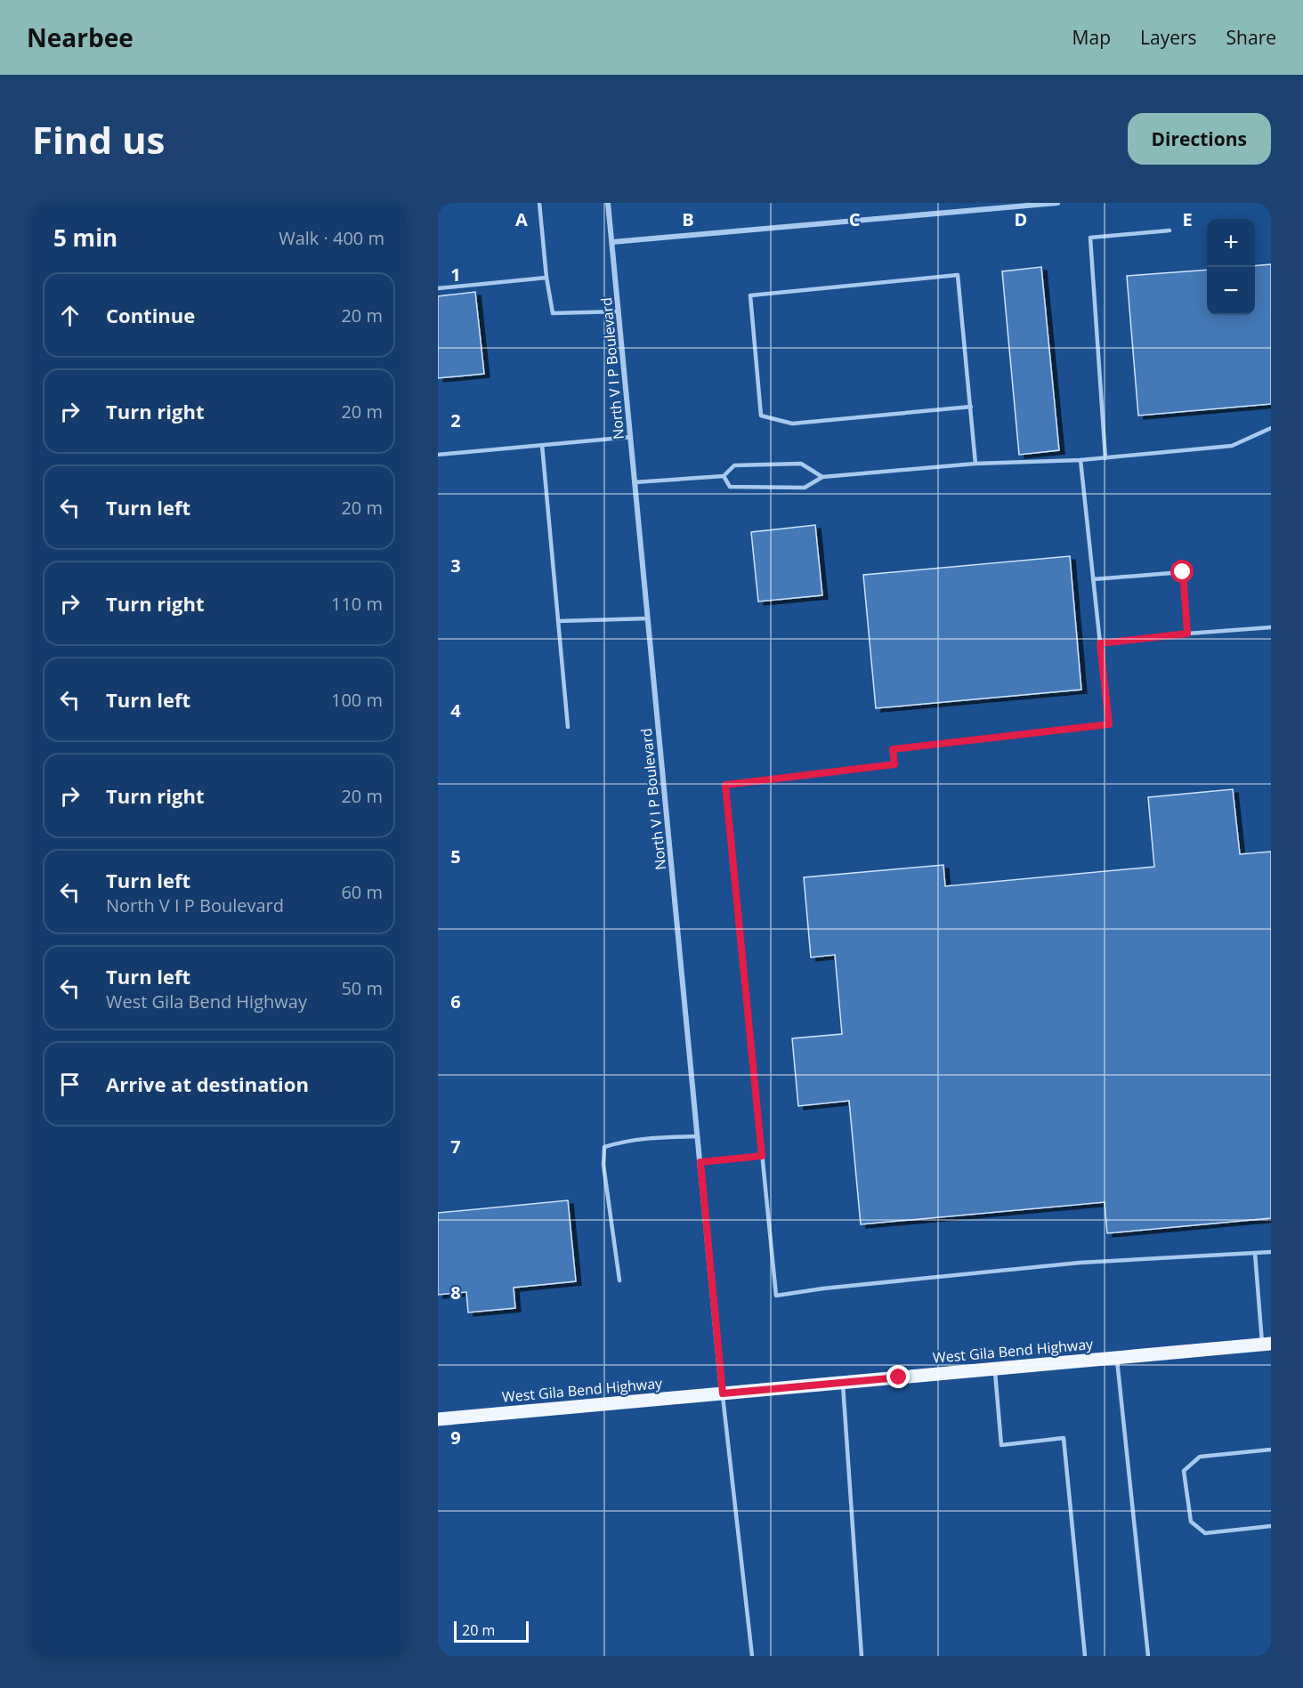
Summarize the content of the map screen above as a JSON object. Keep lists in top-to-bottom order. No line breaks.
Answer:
{"streets":{"main road":["West Gila Bend Highway"],"street":["North V I P Boulevard"]},"crossings":[["North V I P Boulevard","West Gila Bend Highway"]],"scale_bar":"20 m","page":{"header":"Nearbee","nav":["Map","Layers","Share"],"buttons":"Directions","title":"Find us","heading":["5 min","Walk · 400 m"],"map_buttons":["+","−"],"list":[["Continue","20 m"],["Turn right","20 m"],["Turn left","20 m"],["Turn right","110 m"],["Turn left","100 m"],["Turn right","20 m"],["Turn left","North V I P Boulevard","60 m"],["Turn left","West Gila Bend Highway","50 m"],"Arrive at destination"],"scale":"20 m"},"grid":{"columns":["A","B","C","D","E"],"rows":["1","2","3","4","5","6","7","8","9"]}}
